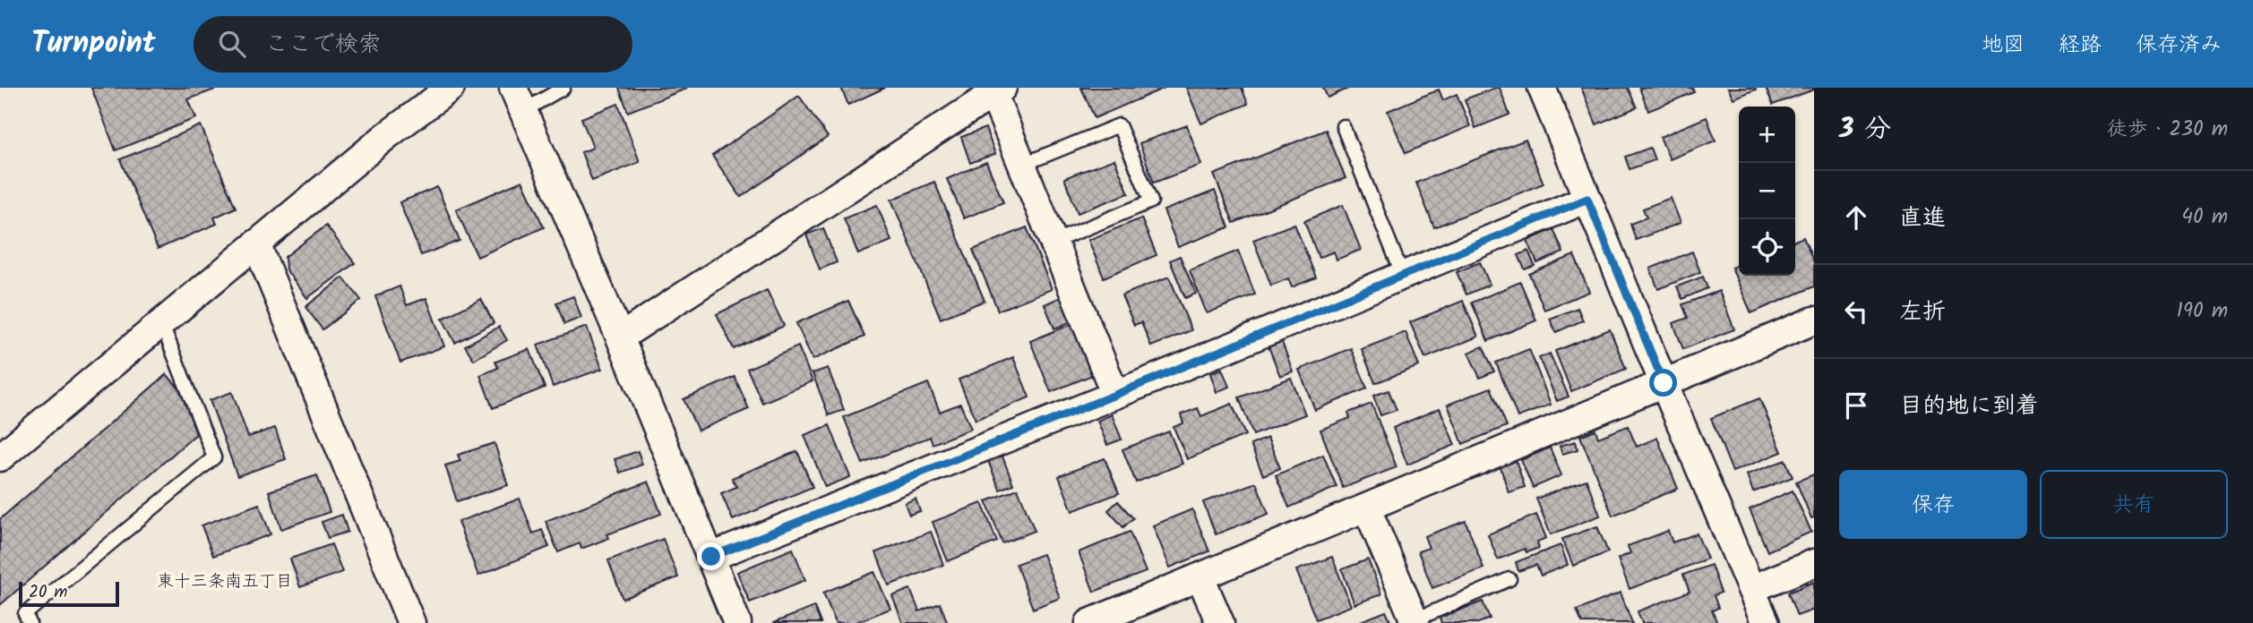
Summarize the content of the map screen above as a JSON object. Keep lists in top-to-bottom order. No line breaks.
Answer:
{"districts":["東十三条南五丁目"],"scale_bar":"20 m","page":{"header":"Turnpoint","search":"ここで検索","nav":["地図","経路","保存済み"],"heading":["3 分","徒歩 · 230 m"],"map_buttons":["+","−"],"list":[["直進","40 m"],["左折","190 m"],"目的地に到着"],"buttons":["保存","共有"],"scale":"20 m"}}
